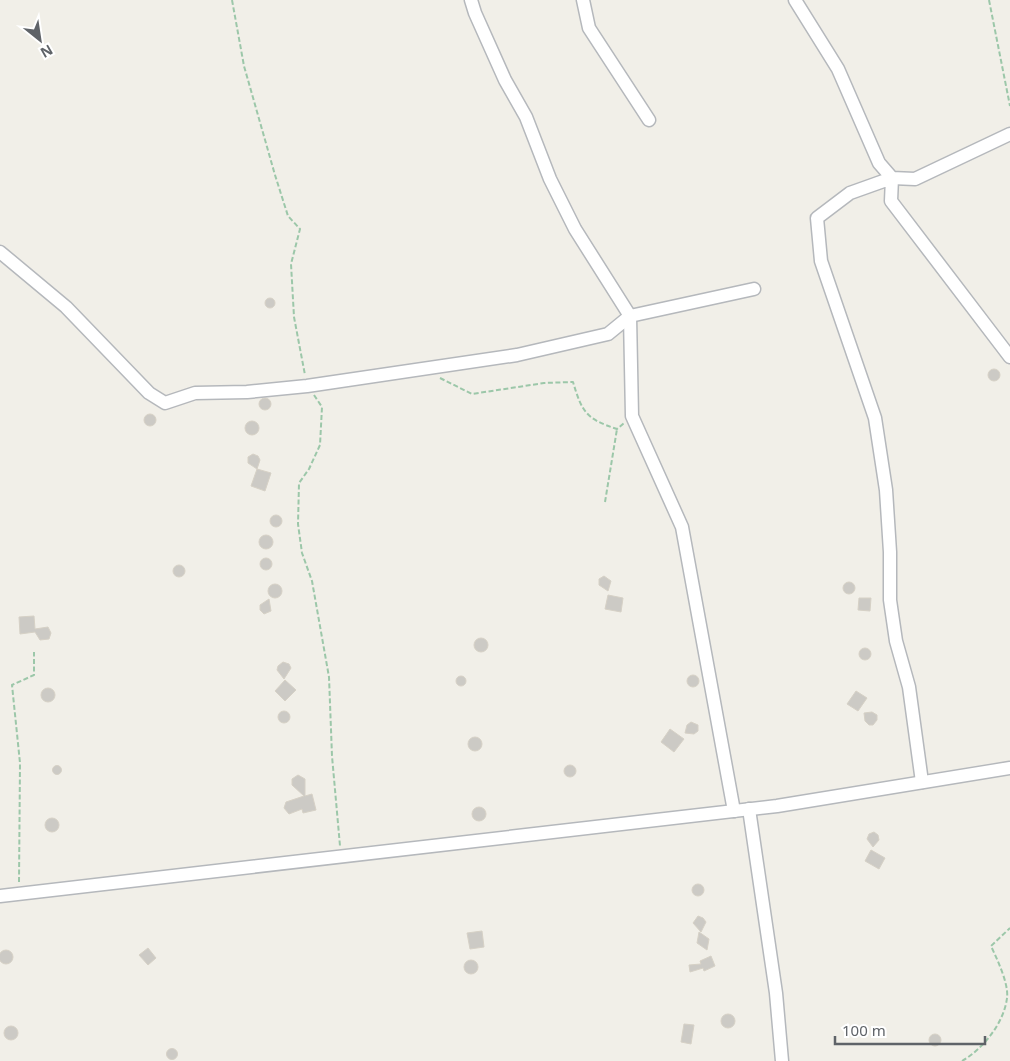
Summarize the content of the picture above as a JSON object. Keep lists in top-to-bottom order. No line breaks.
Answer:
{"scale_bar":"100 m","north":"bottom right"}
